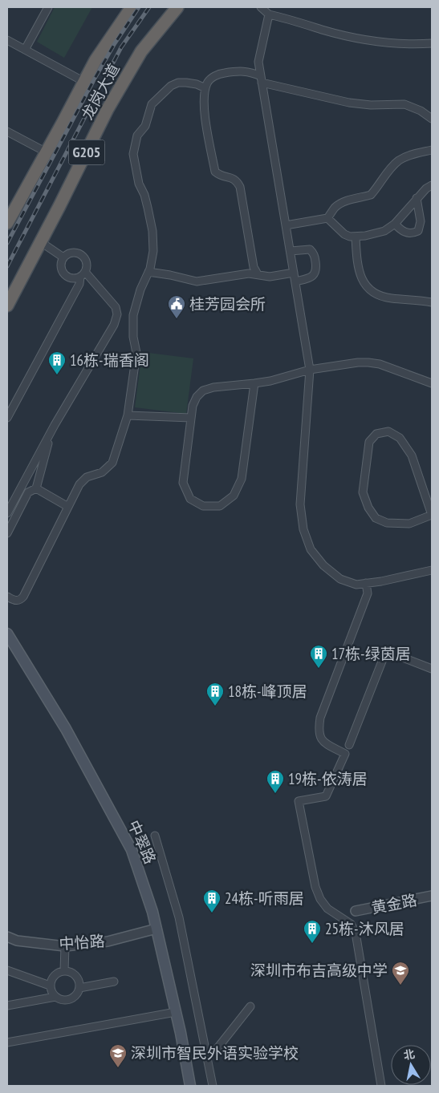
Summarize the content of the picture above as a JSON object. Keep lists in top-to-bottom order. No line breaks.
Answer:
{"streets":{"highway":["龙岗大道","G205"],"main road":["中翠路"],"street":["黄金路","中怡路"]},"crossings":[["中翠路","中怡路"]],"places":{"public building":["桂芳园会所"],"building":["16栋-瑞香阁","17栋-绿茵居","18栋-峰顶居","19栋-依涛居","24栋-听雨居","25栋-沐风居"],"school or university":["深圳市布吉高级中学","深圳市智民外语实验学校"]},"north":"top"}
